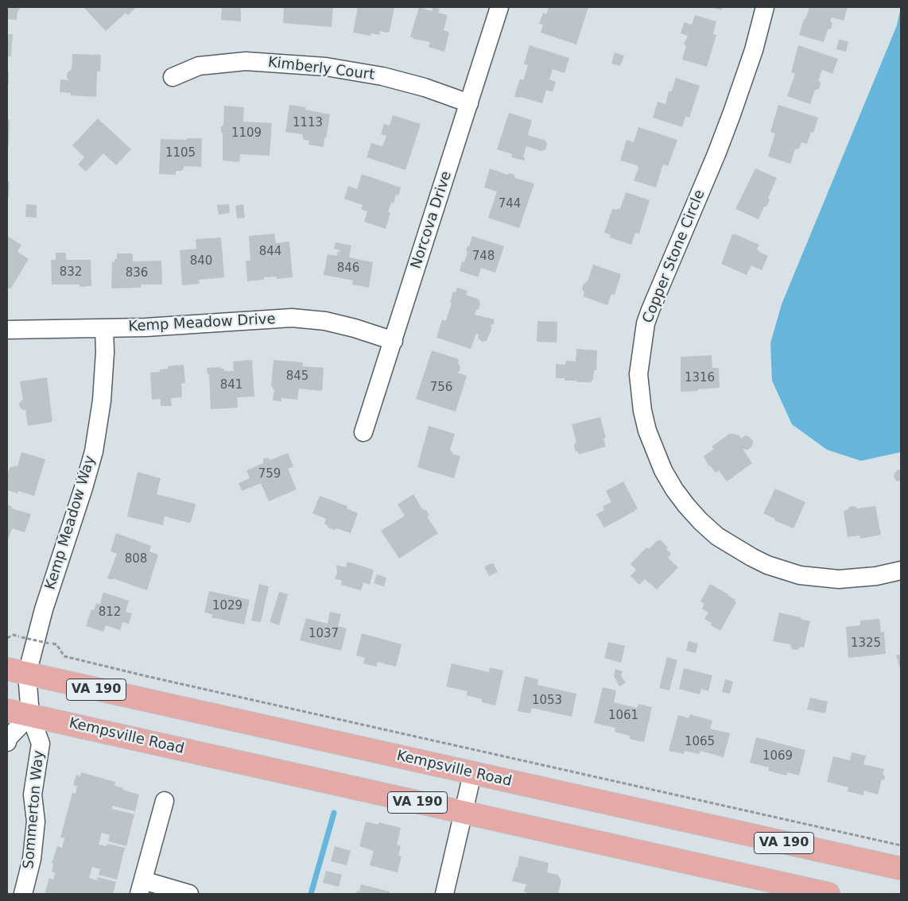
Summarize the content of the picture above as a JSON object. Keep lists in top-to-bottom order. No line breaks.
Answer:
{"streets":{"main road":["VA 190","Kempsville Road"],"street":["Kimberly Court","Norcova Drive","Copper Stone Circle","Kemp Meadow Drive","Kemp Meadow Way","Sommerton Way"]},"crossings":[["Kimberly Court","Norcova Drive"],["Norcova Drive","Kemp Meadow Drive"],["Kemp Meadow Drive","Kemp Meadow Way"],["Kemp Meadow Way","Kempsville Road"],["Kemp Meadow Way","Sommerton Way"],["Kempsville Road","Sommerton Way"]],"house_numbers":["1113","1109","1105","744","844","748","840","846","832","836","845","1316","841","756","759","808","1029","812","1037","1325","1053","1061","1065","1069"]}
